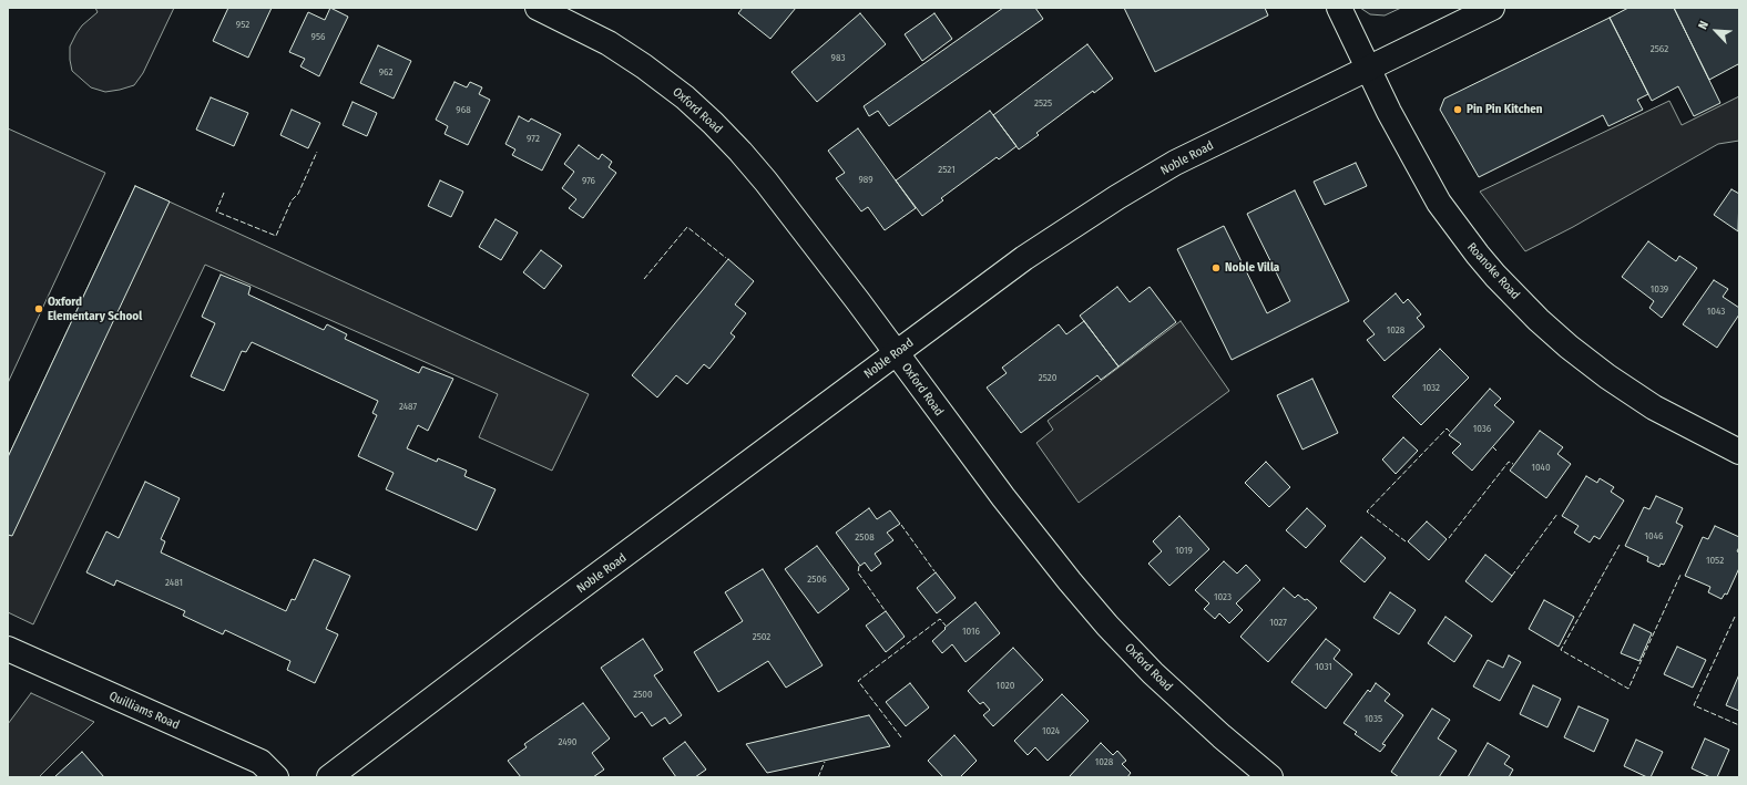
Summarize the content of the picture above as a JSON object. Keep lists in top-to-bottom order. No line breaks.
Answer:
{"streets":{"street":["Oxford Road","Noble Road","Roanoke Road","Quilliams Road"]},"crossings":[["Oxford Road","Noble Road"],["Noble Road","Roanoke Road"]],"places":["Pin Pin Kitchen","Noble Villa","Oxford Elementary School"],"house_numbers":["952","956","2562","983","962","2525","968","972","2521","989","976","1039","1043","1028","2520","1032","2487","1036","1040","1046","2508","1019","1052","2506","2481","1023","1027","1016","2502","1031","1020","2500","1035","1024","2490","1028"],"north":"top left"}
